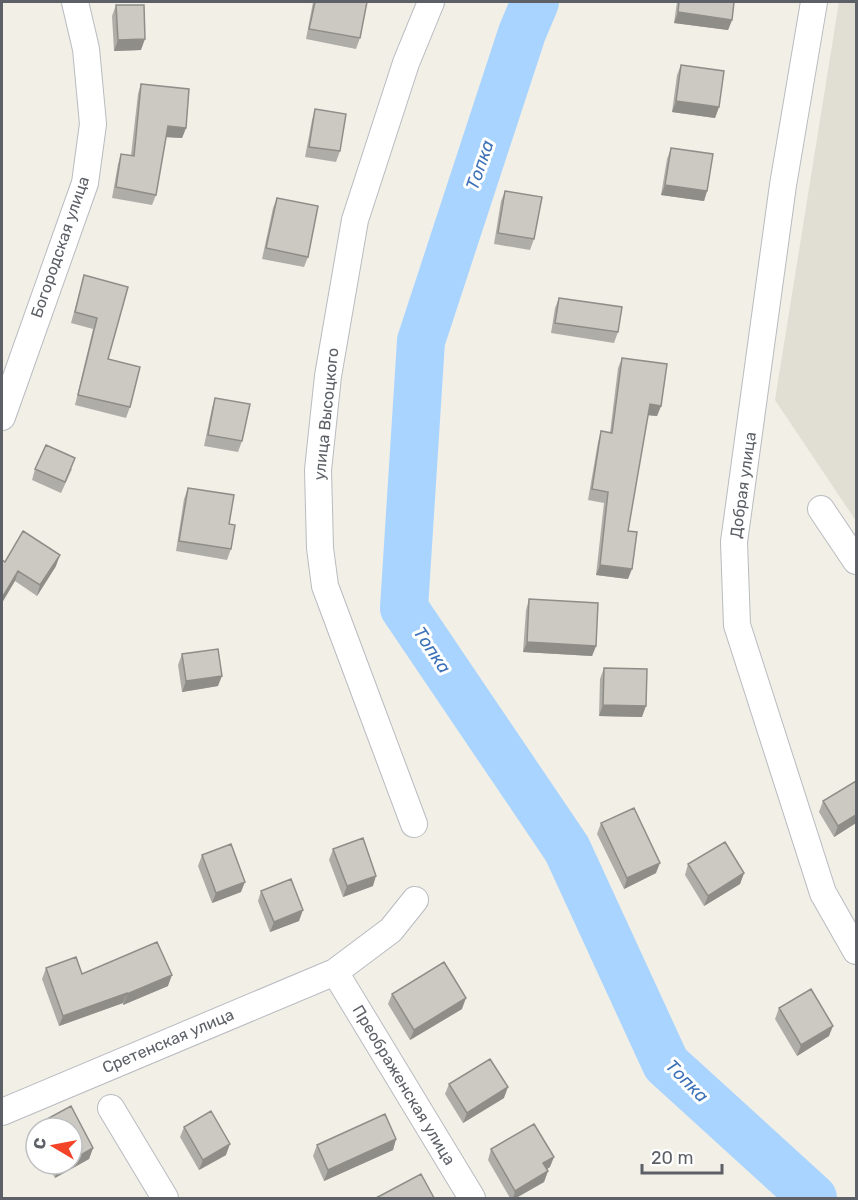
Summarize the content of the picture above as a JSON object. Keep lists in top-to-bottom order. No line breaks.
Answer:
{"streets":{"street":["Богородская улица","улица Высоцкого","Добрая улица","Сретенская улица","Преображенская улица"]},"crossings":[["Сретенская улица","Преображенская улица"]],"water":["Топка"],"scale_bar":"20 m","north":"left"}
